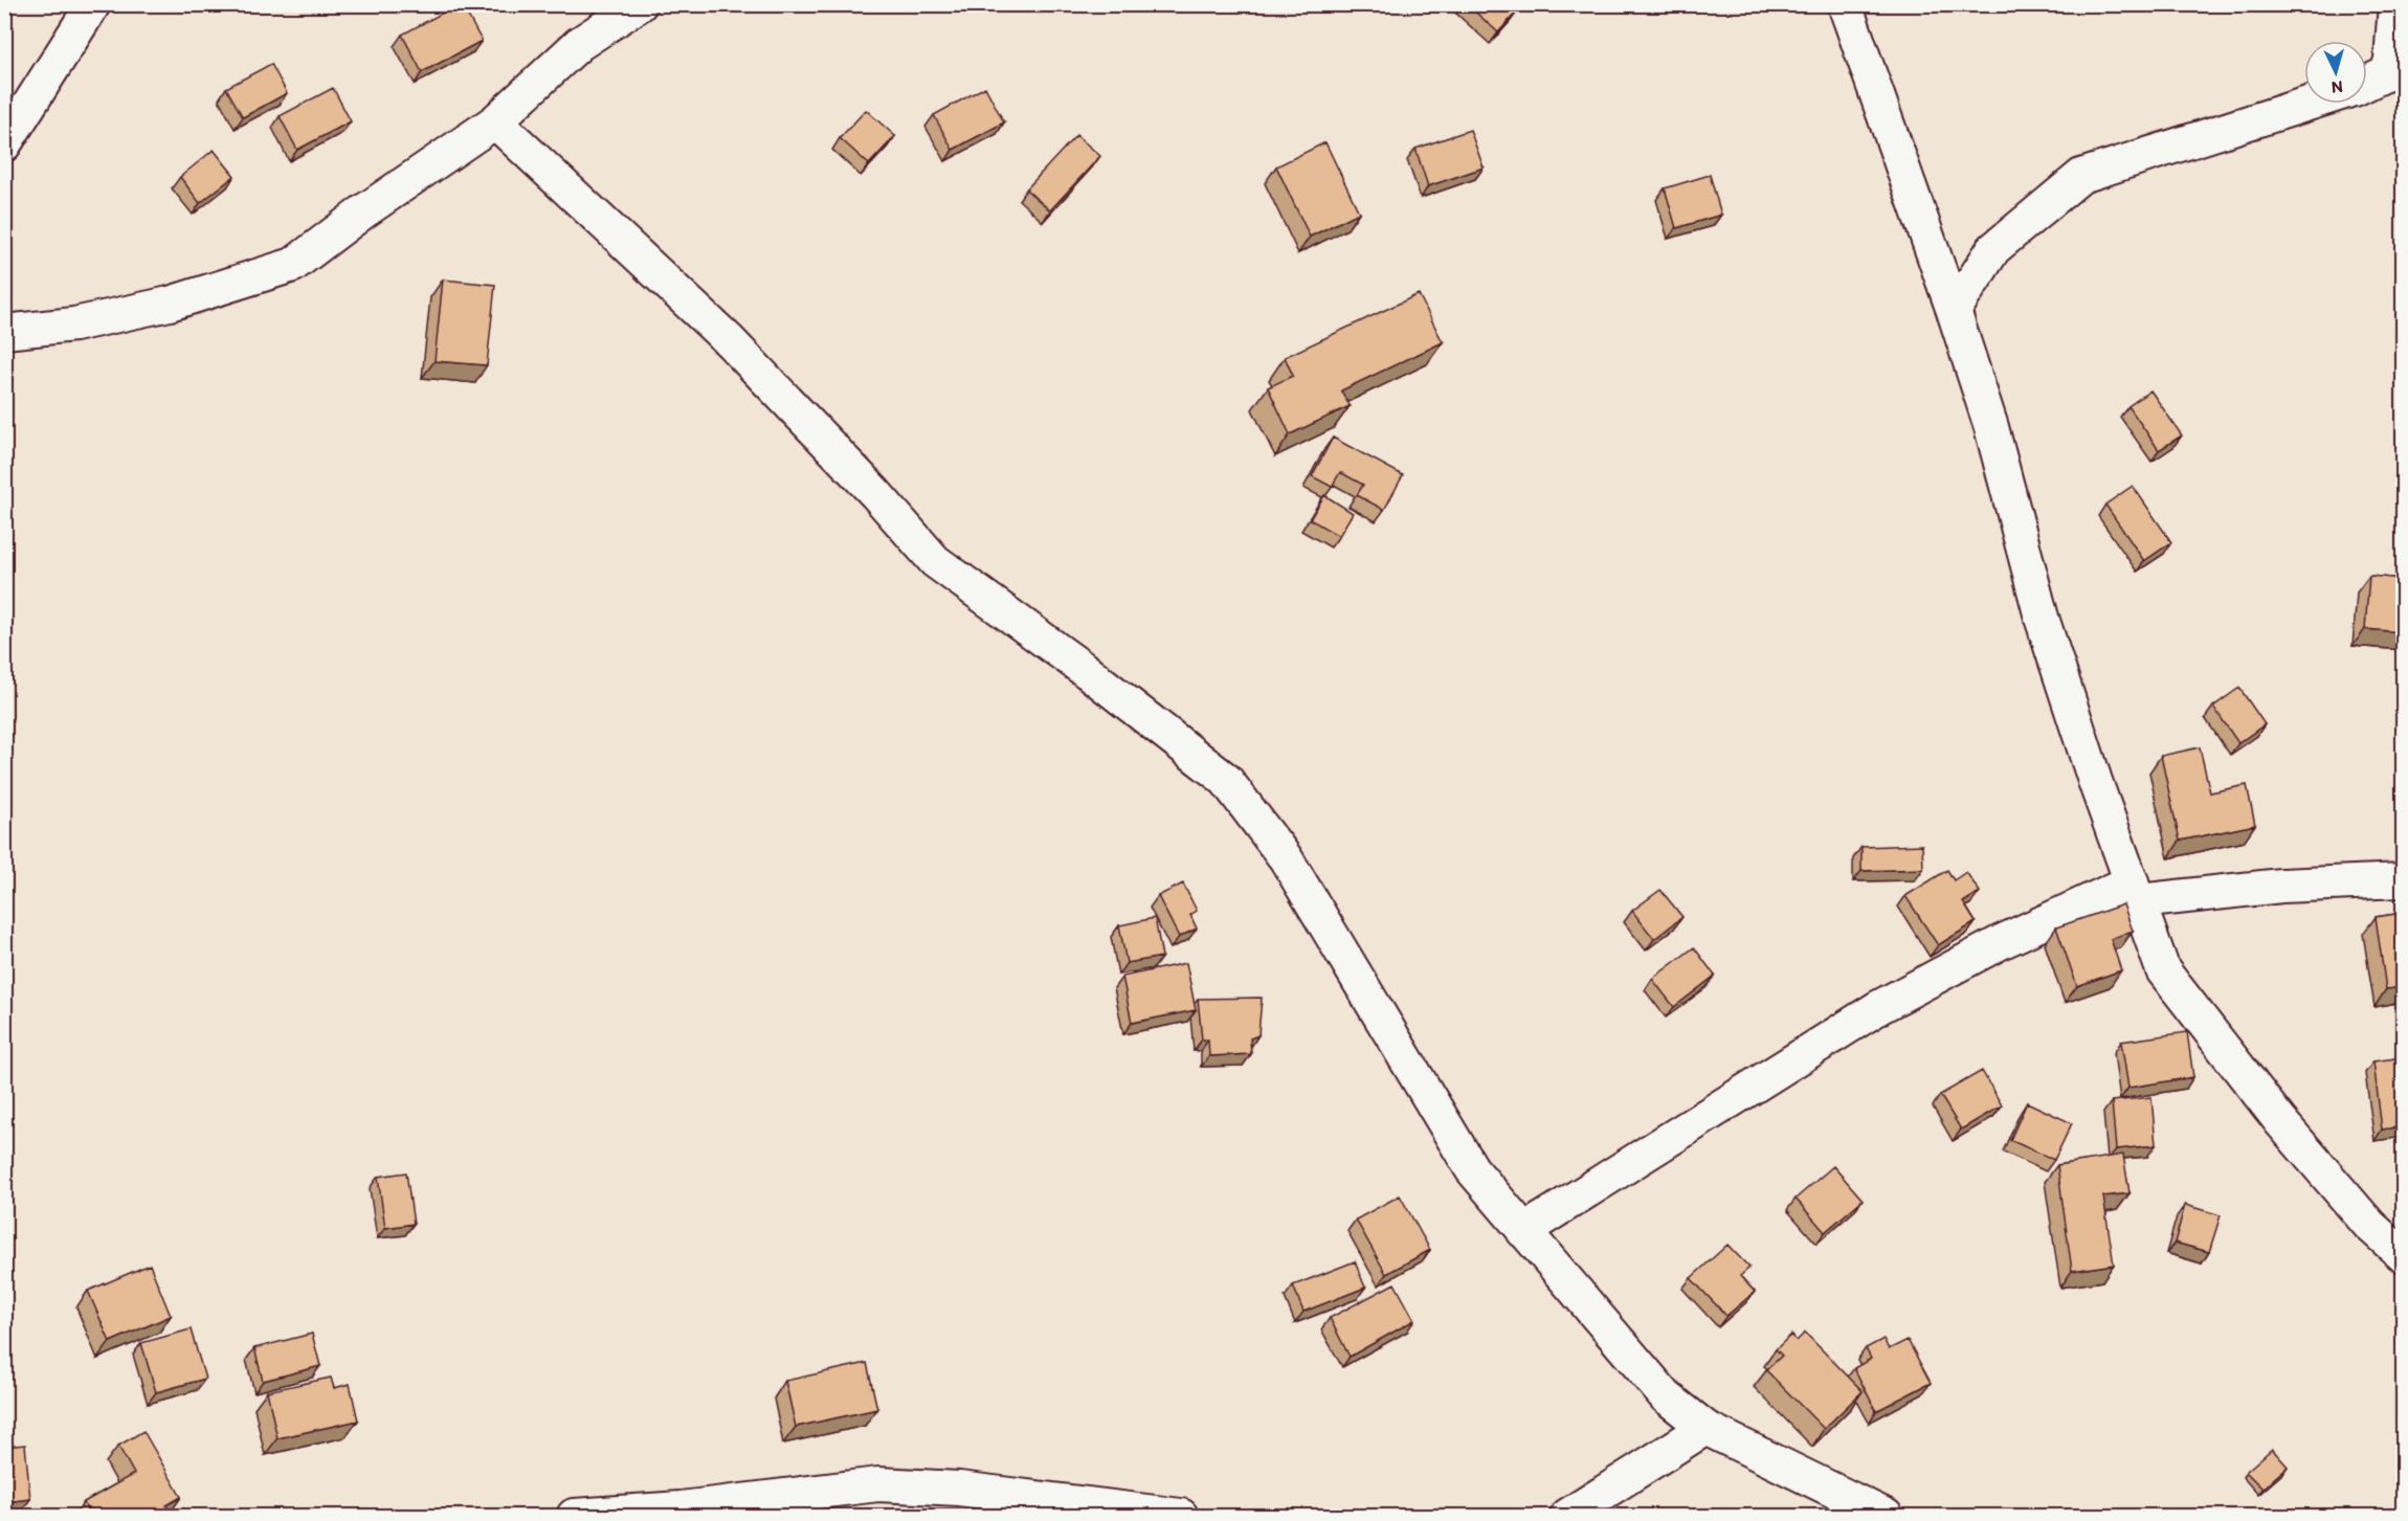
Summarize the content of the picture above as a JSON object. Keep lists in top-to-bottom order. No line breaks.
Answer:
{"north":"bottom"}
